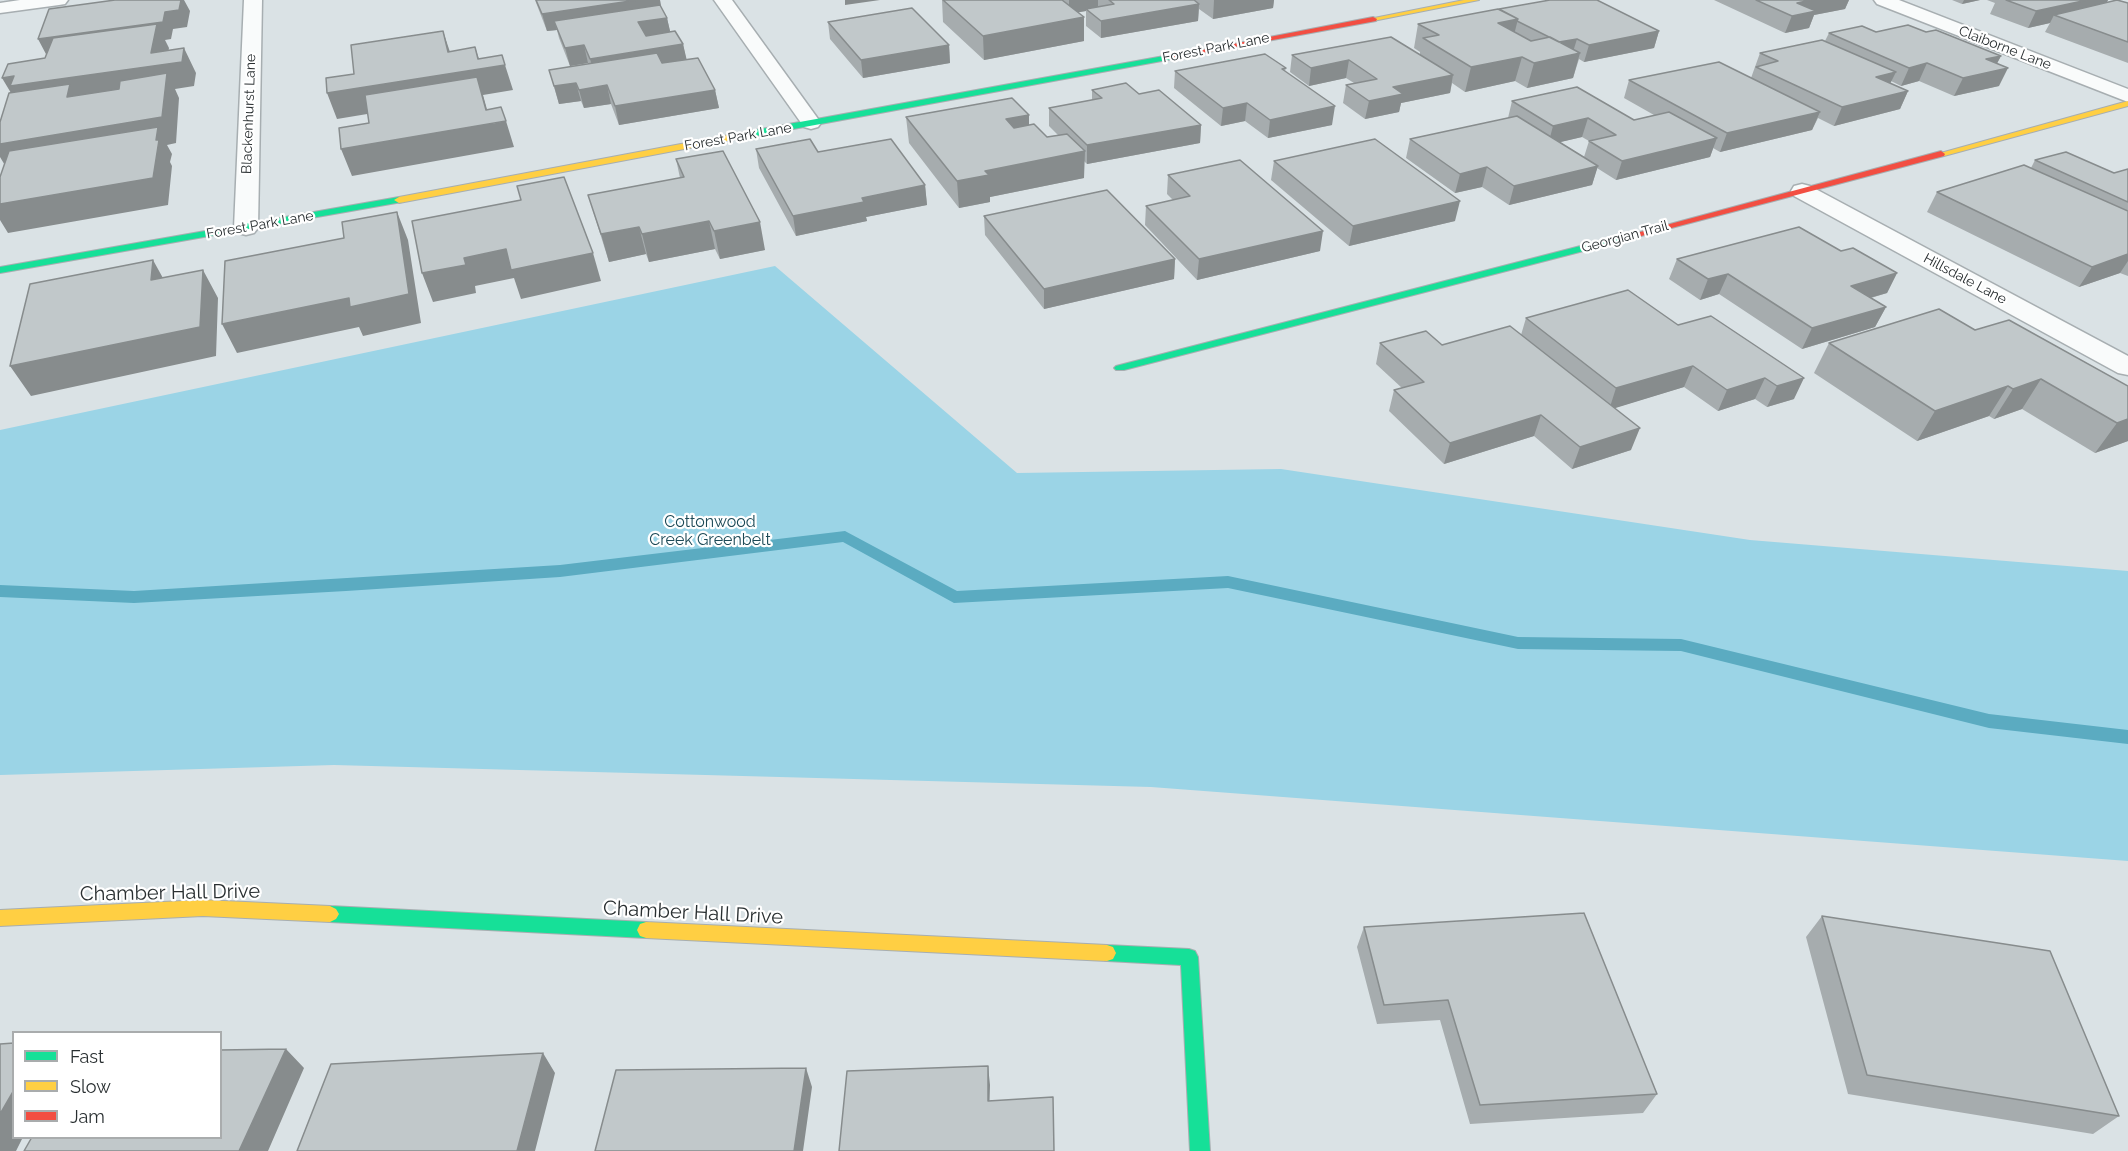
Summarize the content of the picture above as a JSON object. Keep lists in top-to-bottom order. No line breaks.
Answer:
{"streets":{"street":["Forest Park Lane","Claiborne Lane","Blackenhurst Lane","Georgian Trail","Hillsdale Lane","Chamber Hall Drive"]},"crossings":[["Forest Park Lane","Blackenhurst Lane"],["Georgian Trail","Hillsdale Lane"]],"parks":["Cottonwood Creek Greenbelt"],"legend":["Fast","Slow","Jam"]}
